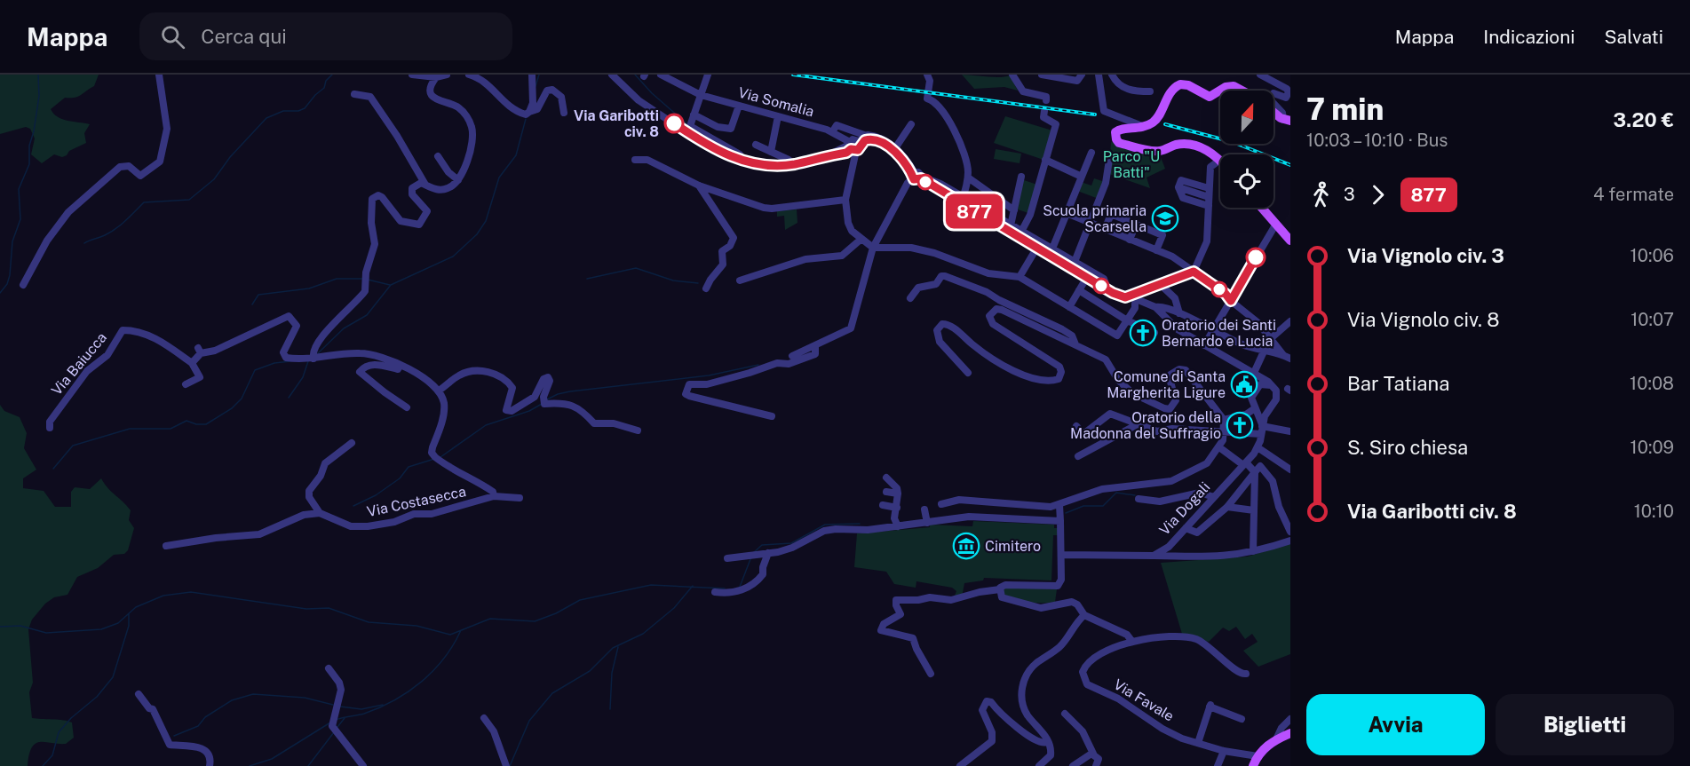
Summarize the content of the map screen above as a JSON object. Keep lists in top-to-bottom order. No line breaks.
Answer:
{"streets":{"street":["Via Somalia","Via Baiucca","Via Costasecca","Via Dogali","Via Favale"]},"parks":["Parco \"U Batti\""],"places":{"other":["Via Garibotti civ. 8"],"school or university":["Scuola primaria Scarsella"],"church":["Oratorio dei Santi Bernardo e Lucia","Oratorio della Madonna del Suffragio"],"public building":["Comune di Santa Margherita Ligure"],"museum":["Cimitero"]},"lines":["bus line 877"],"north":"top","page":{"header":"Mappa","search":"Cerca qui","nav":["Mappa","Indicazioni","Salvati"],"on_map":"877","heading":["7 min","10:03 – 10:10 · Bus","3.20 €"],"legs":["3","877","4 fermate"],"list":[{"name":"Via Vignolo civ. 3","value":"10:06"},{"name":"Via Vignolo civ. 8","value":"10:07"},{"name":"Bar Tatiana","value":"10:08"},{"name":"S. Siro chiesa","value":"10:09"},{"name":"Via Garibotti civ. 8","value":"10:10"}],"buttons":["Avvia","Biglietti"]}}
